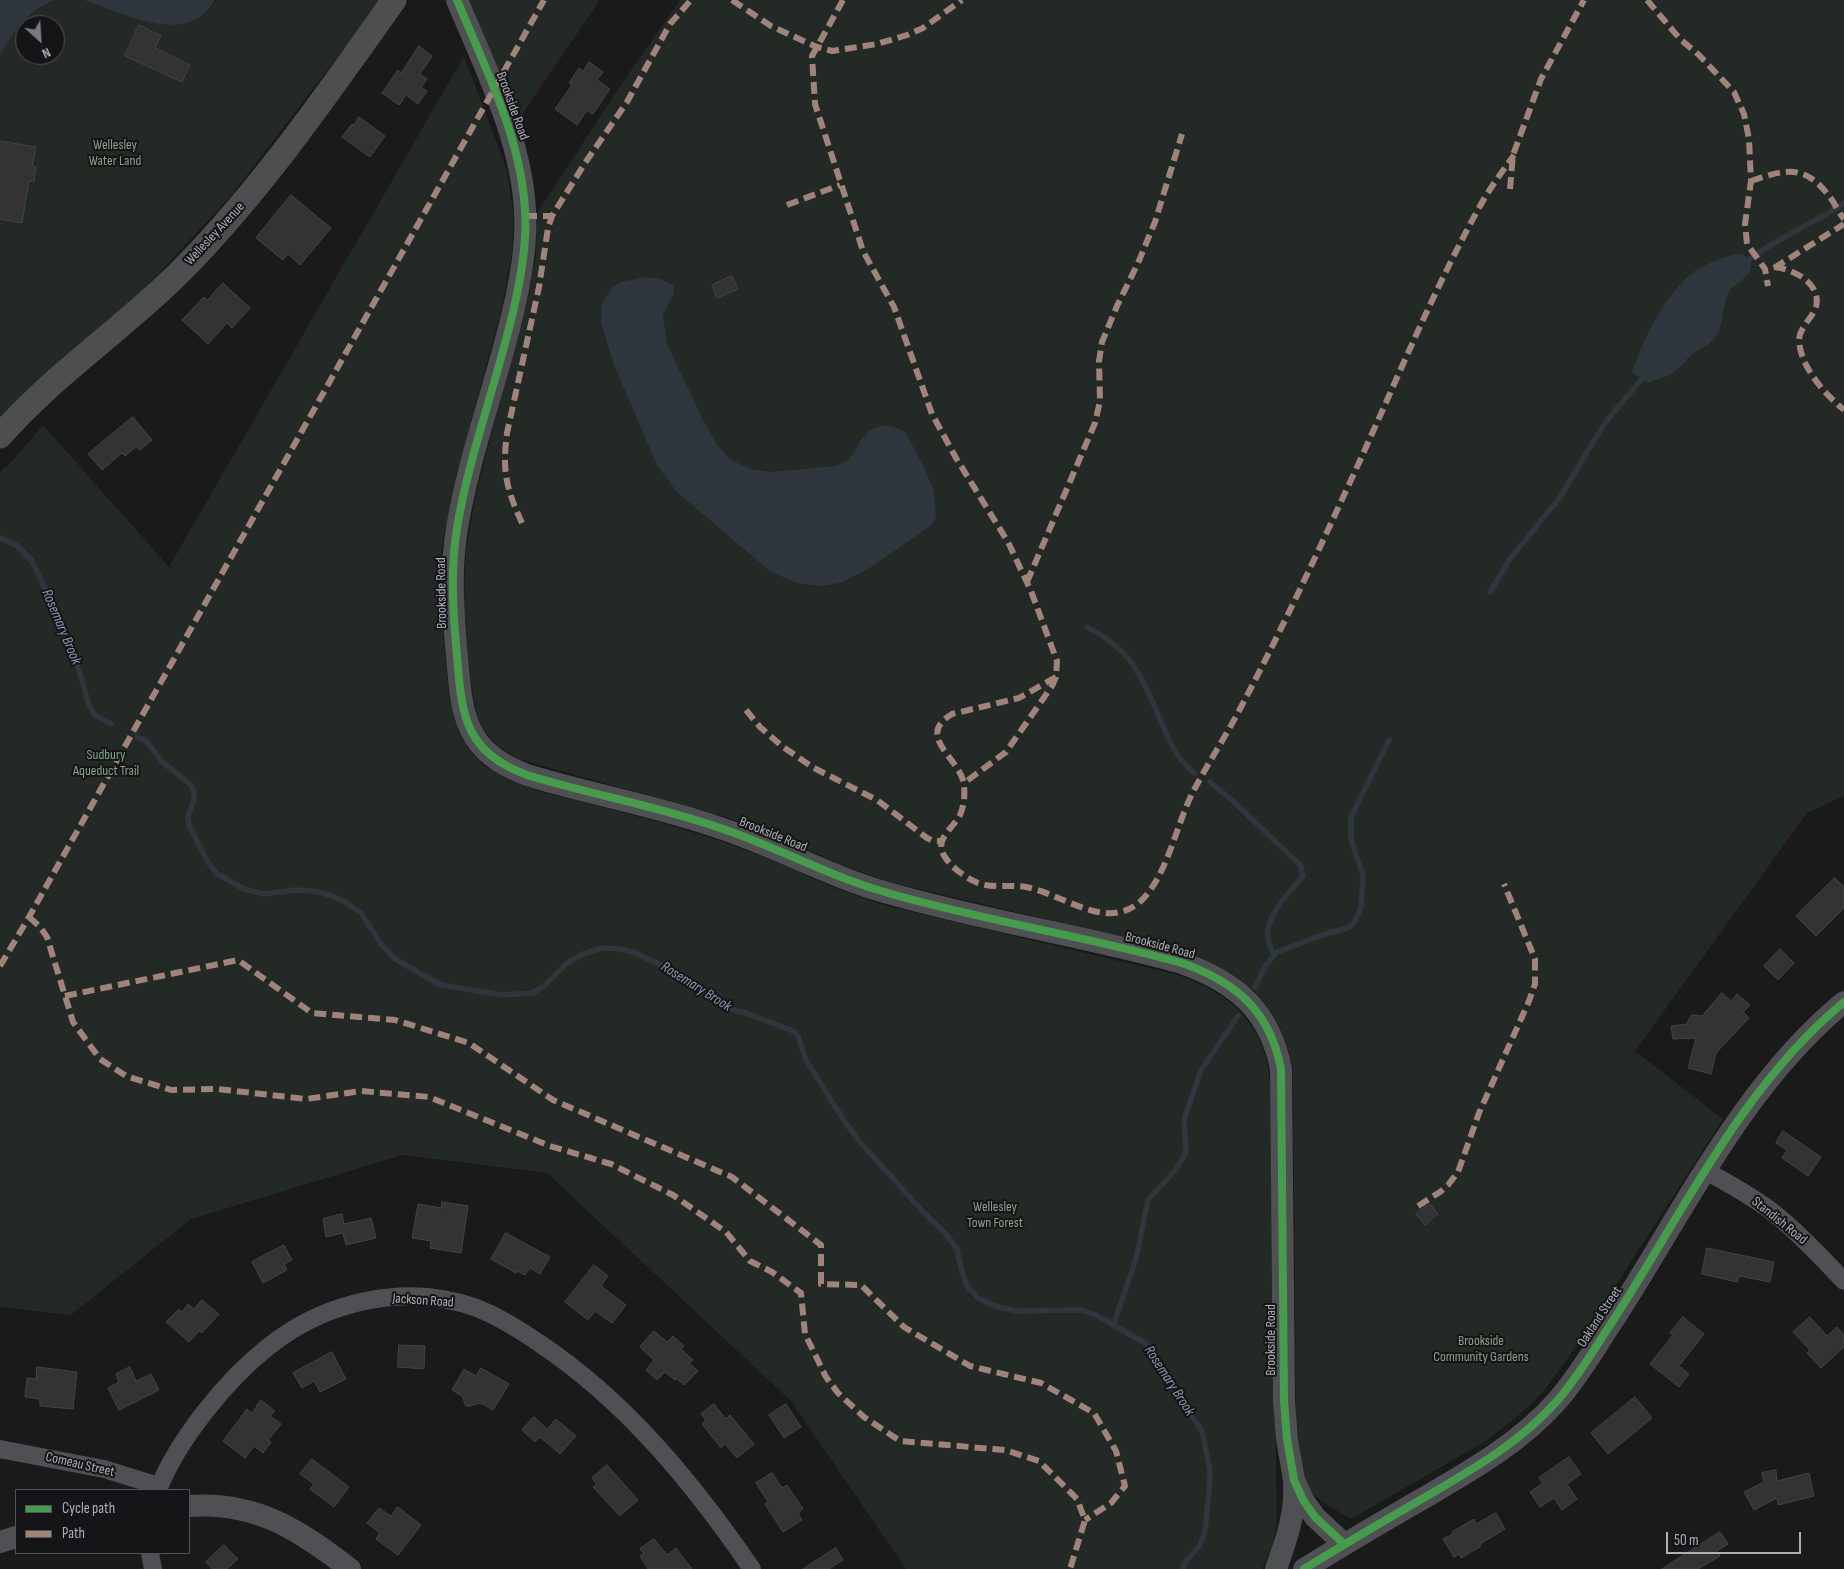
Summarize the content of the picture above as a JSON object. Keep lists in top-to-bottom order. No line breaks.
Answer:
{"streets":{"main road":["Wellesley Avenue"],"street":["Brookside Road","Standish Road","Jackson Road","Oakland Street","Comeau Street"]},"crossings":[["Brookside Road","Oakland Street"],["Standish Road","Oakland Street"],["Jackson Road","Comeau Street"]],"water":["Rosemary Brook"],"parks":["Wellesley Water Land","Sudbury Aqueduct Trail","Wellesley Town Forest","Brookside Community Gardens"],"legend":["Cycle path","Path"],"scale_bar":"50 m","north":"bottom right"}
